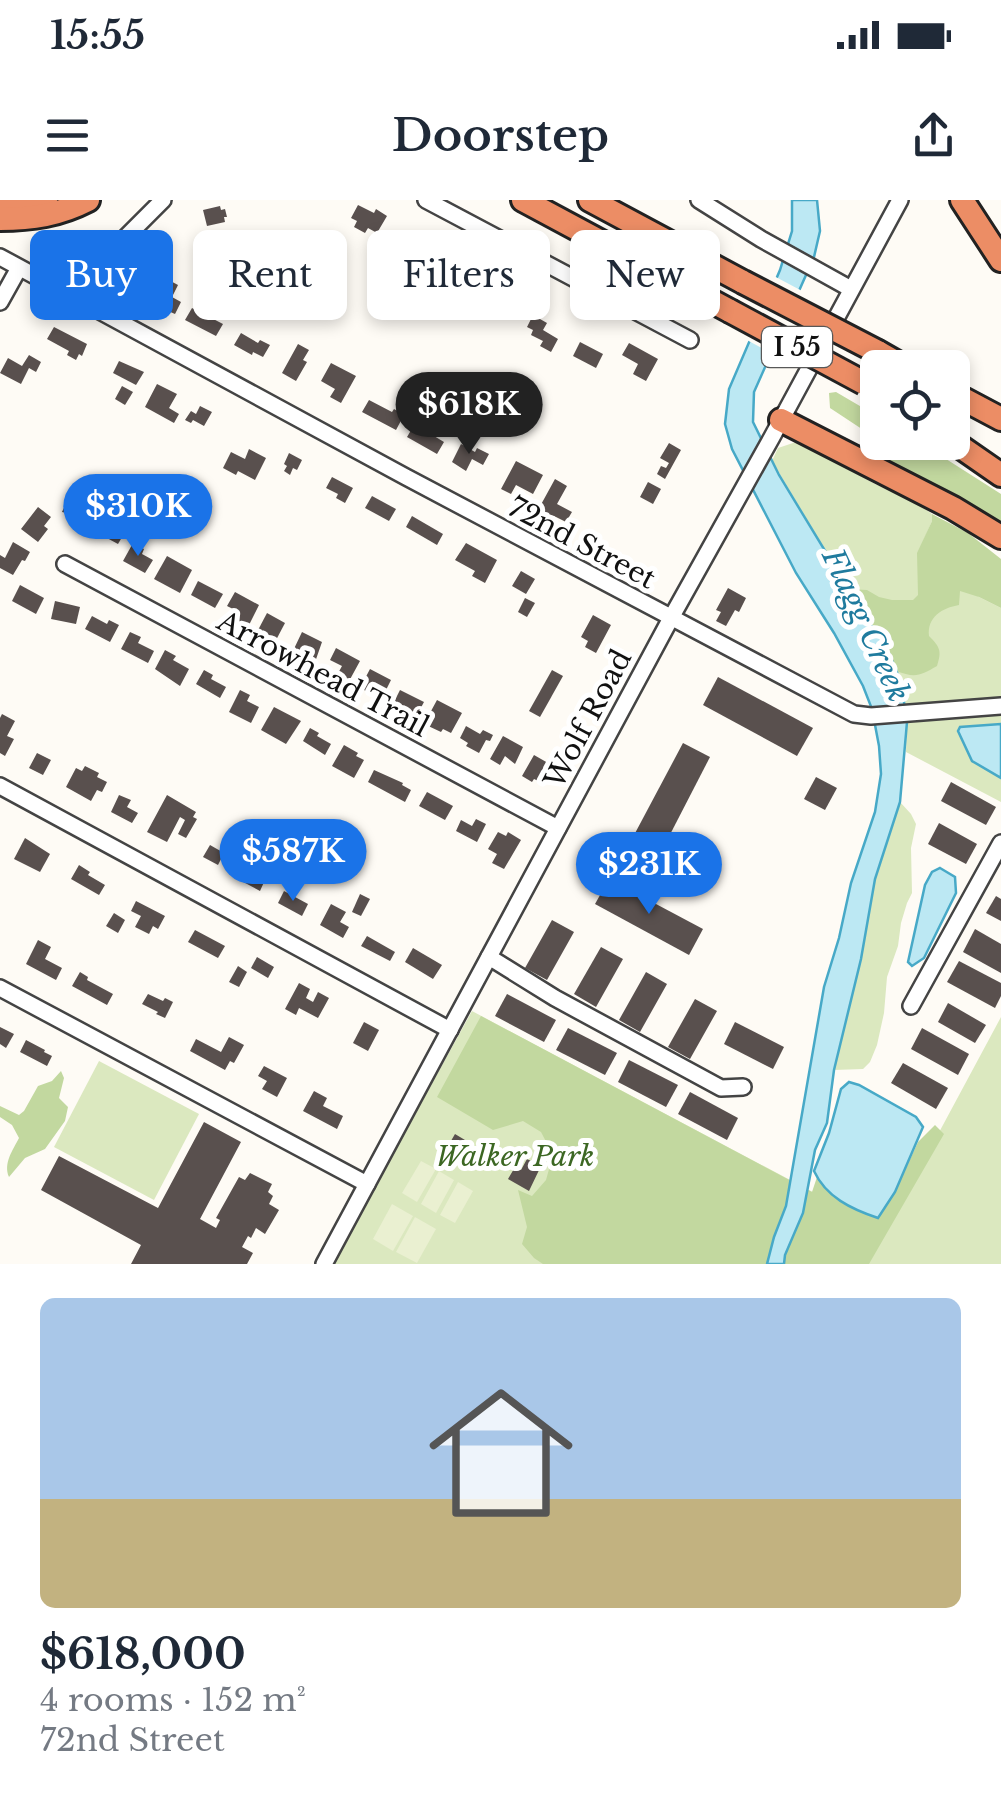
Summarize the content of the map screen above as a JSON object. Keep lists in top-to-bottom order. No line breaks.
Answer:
{"streets":{"highway":["I 55"],"street":["72nd Street","Arrowhead Trail","Wolf Road"]},"crossings":[["72nd Street","Wolf Road"],["Arrowhead Trail","Wolf Road"]],"water":["Flagg Creek"],"parks":["Walker Park"],"page":{"status":"15:55","header":"Doorstep","chip":["Buy","Rent","Filters","New"],"price":["$618K","$310K","$587K","$231K"],"list":[{"name":"$618,000","note":"4 rooms · 152 m² · 72nd Street"}]}}
